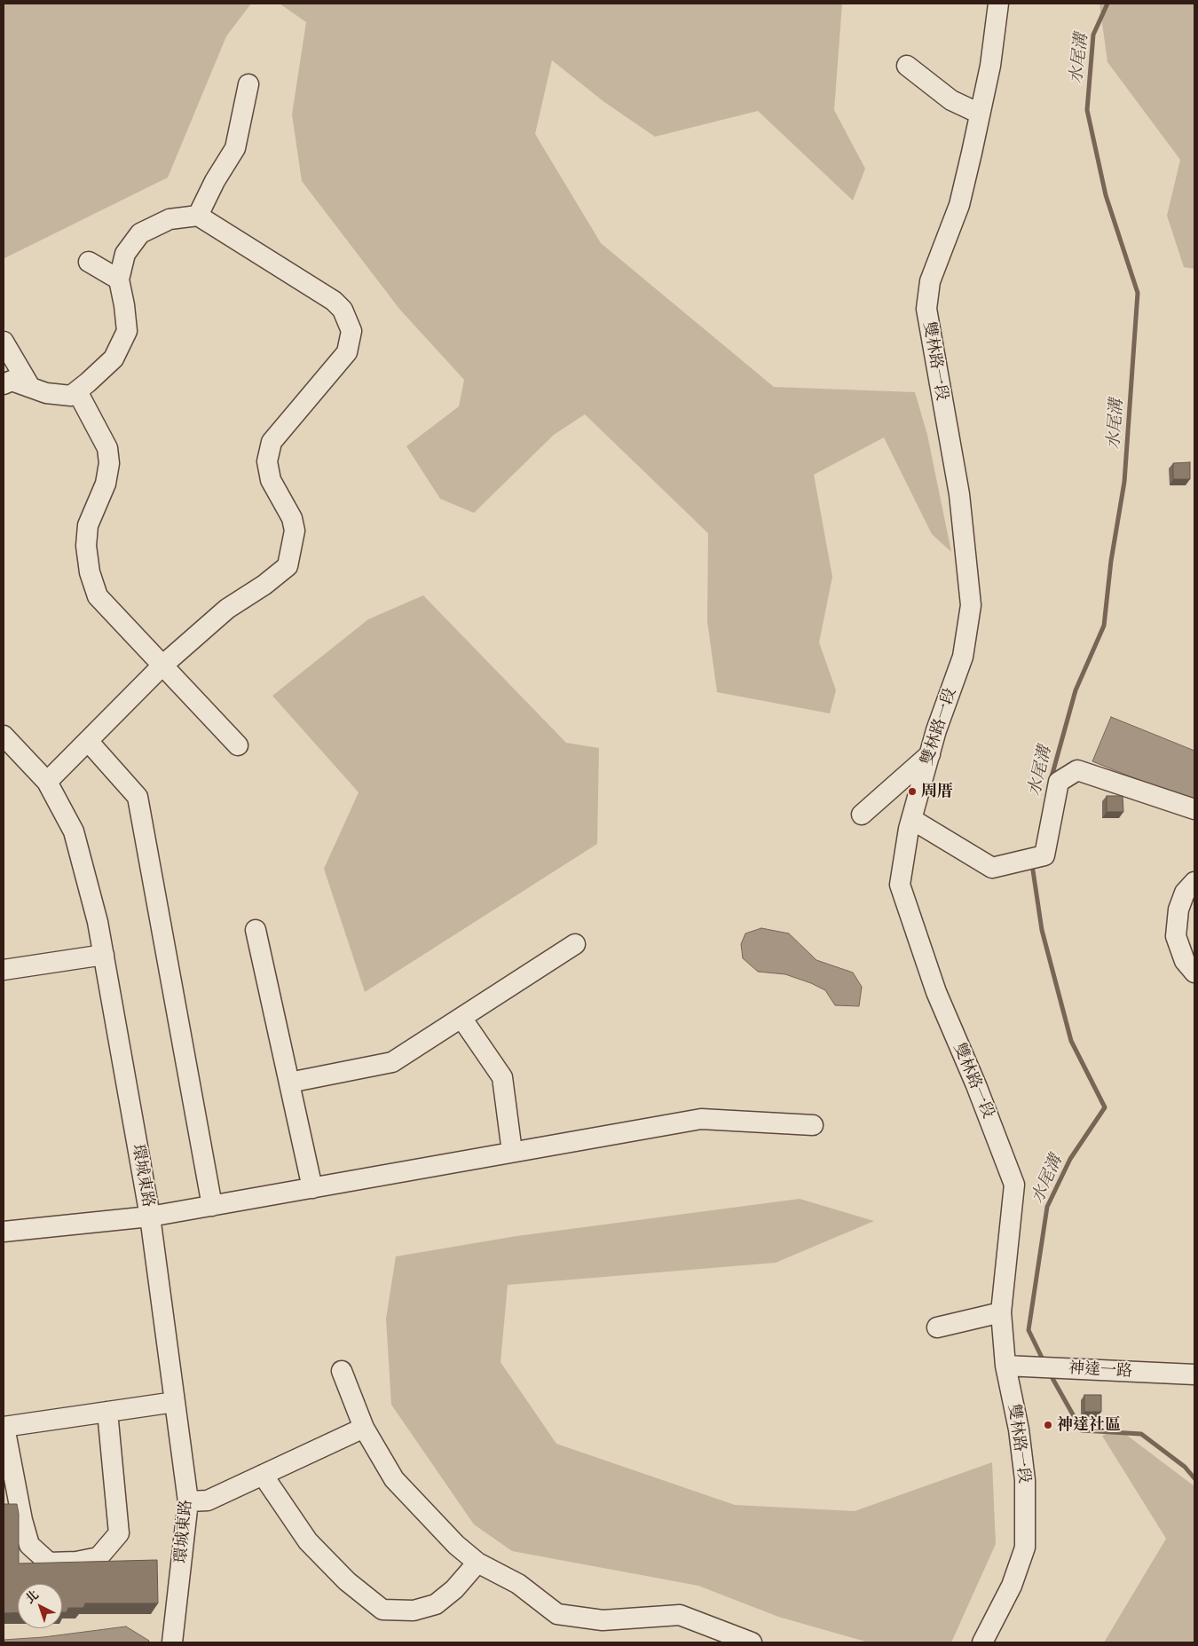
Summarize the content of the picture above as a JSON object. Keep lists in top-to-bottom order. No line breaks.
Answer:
{"streets":{"street":["雙林路一段","環城東路","神達一路"]},"crossings":[["雙林路一段","神達一路"]],"water":["水尾溝"],"places":["周厝","神達社區"],"north":"top left"}
